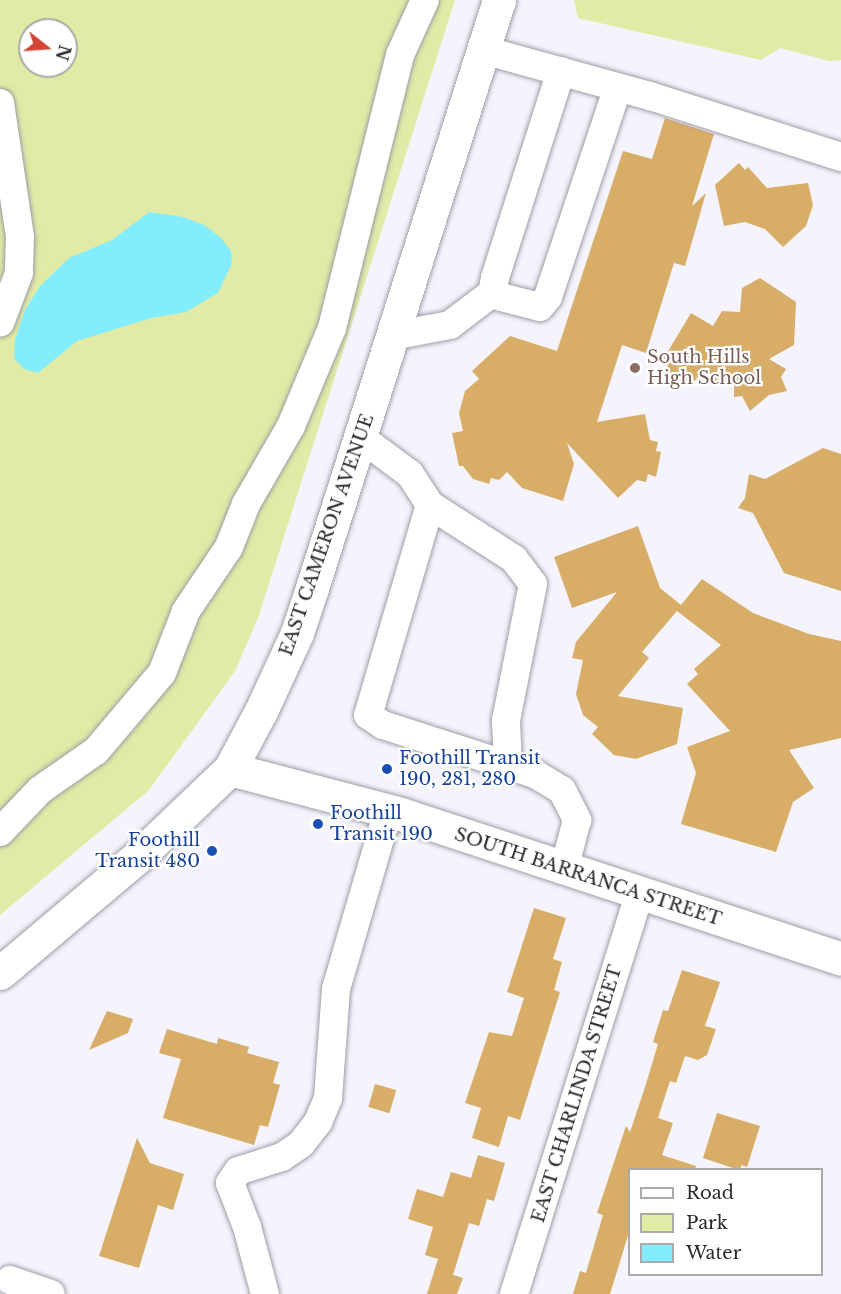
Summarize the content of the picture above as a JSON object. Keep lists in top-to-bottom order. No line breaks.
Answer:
{"streets":{"main road":["EAST CAMERON AVENUE","SOUTH BARRANCA STREET"],"street":["EAST CHARLINDA STREET"]},"crossings":[["EAST CAMERON AVENUE","SOUTH BARRANCA STREET"],["SOUTH BARRANCA STREET","EAST CHARLINDA STREET"]],"places":["South Hills High School","Foothill Transit 190, 281, 280","Foothill Transit 190","Foothill Transit 480"],"legend":["Road","Park","Water"],"north":"right"}
